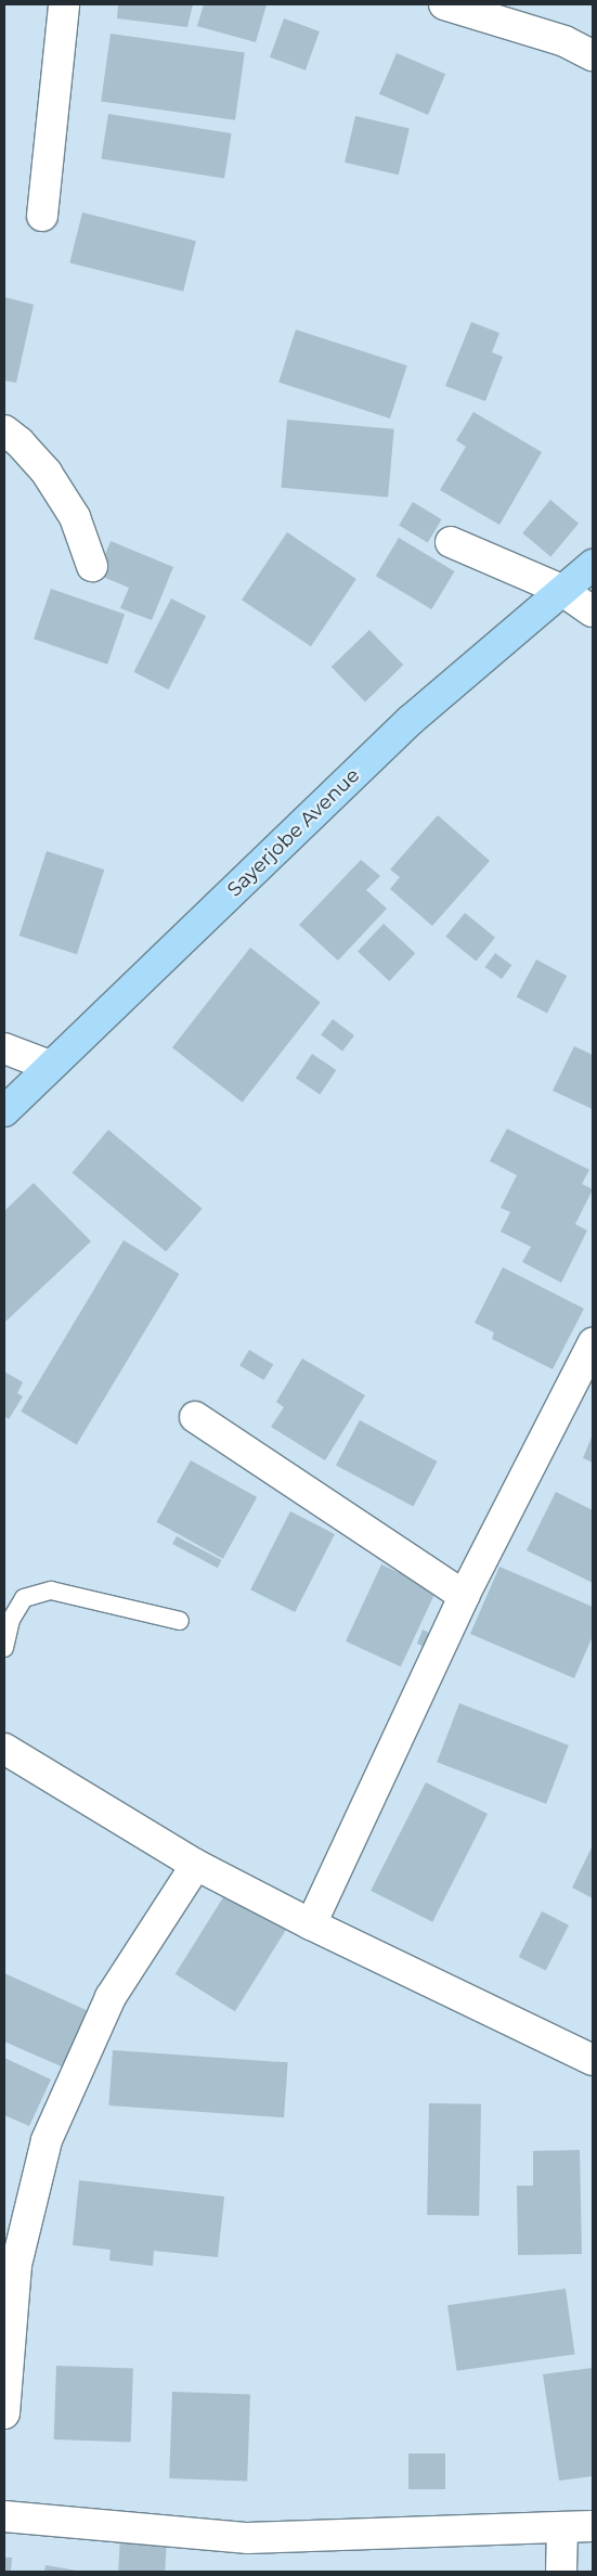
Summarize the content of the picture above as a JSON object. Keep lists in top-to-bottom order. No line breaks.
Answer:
{"streets":{"main road":["Sayerjobe Avenue"]}}
